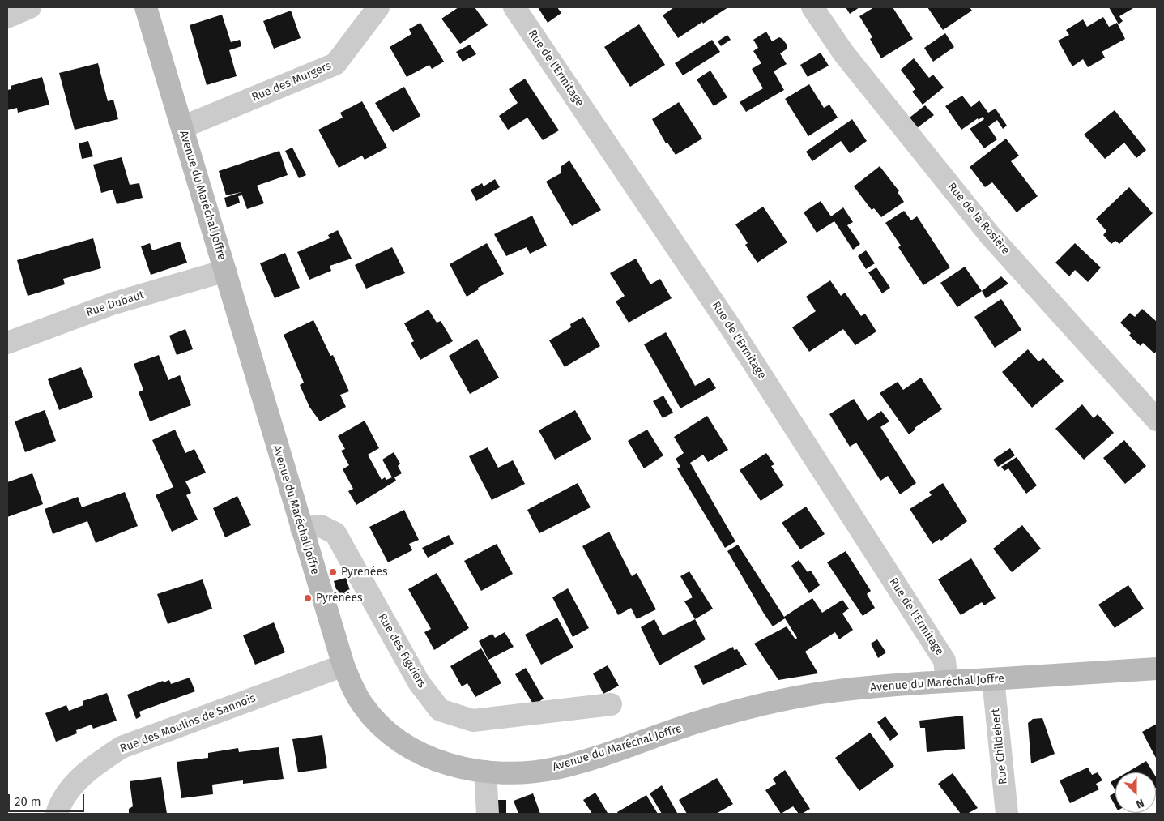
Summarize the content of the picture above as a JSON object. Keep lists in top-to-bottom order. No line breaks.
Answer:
{"streets":{"street":["Rue de l'Ermitage","Rue des Murgers","Avenue du Maréchal Joffre","Rue de la Rosière","Rue Dubaut","Rue des Figuiers","Rue des Moulins de Sannois","Rue Childebert"]},"crossings":[["Rue de l'Ermitage","Avenue du Maréchal Joffre"],["Rue des Murgers","Avenue du Maréchal Joffre"],["Avenue du Maréchal Joffre","Rue Dubaut"],["Avenue du Maréchal Joffre","Rue des Figuiers"],["Avenue du Maréchal Joffre","Rue des Moulins de Sannois"],["Avenue du Maréchal Joffre","Rue Childebert"]],"places":["Pyrenées","Pyrénées"],"scale_bar":"20 m","north":"bottom"}
